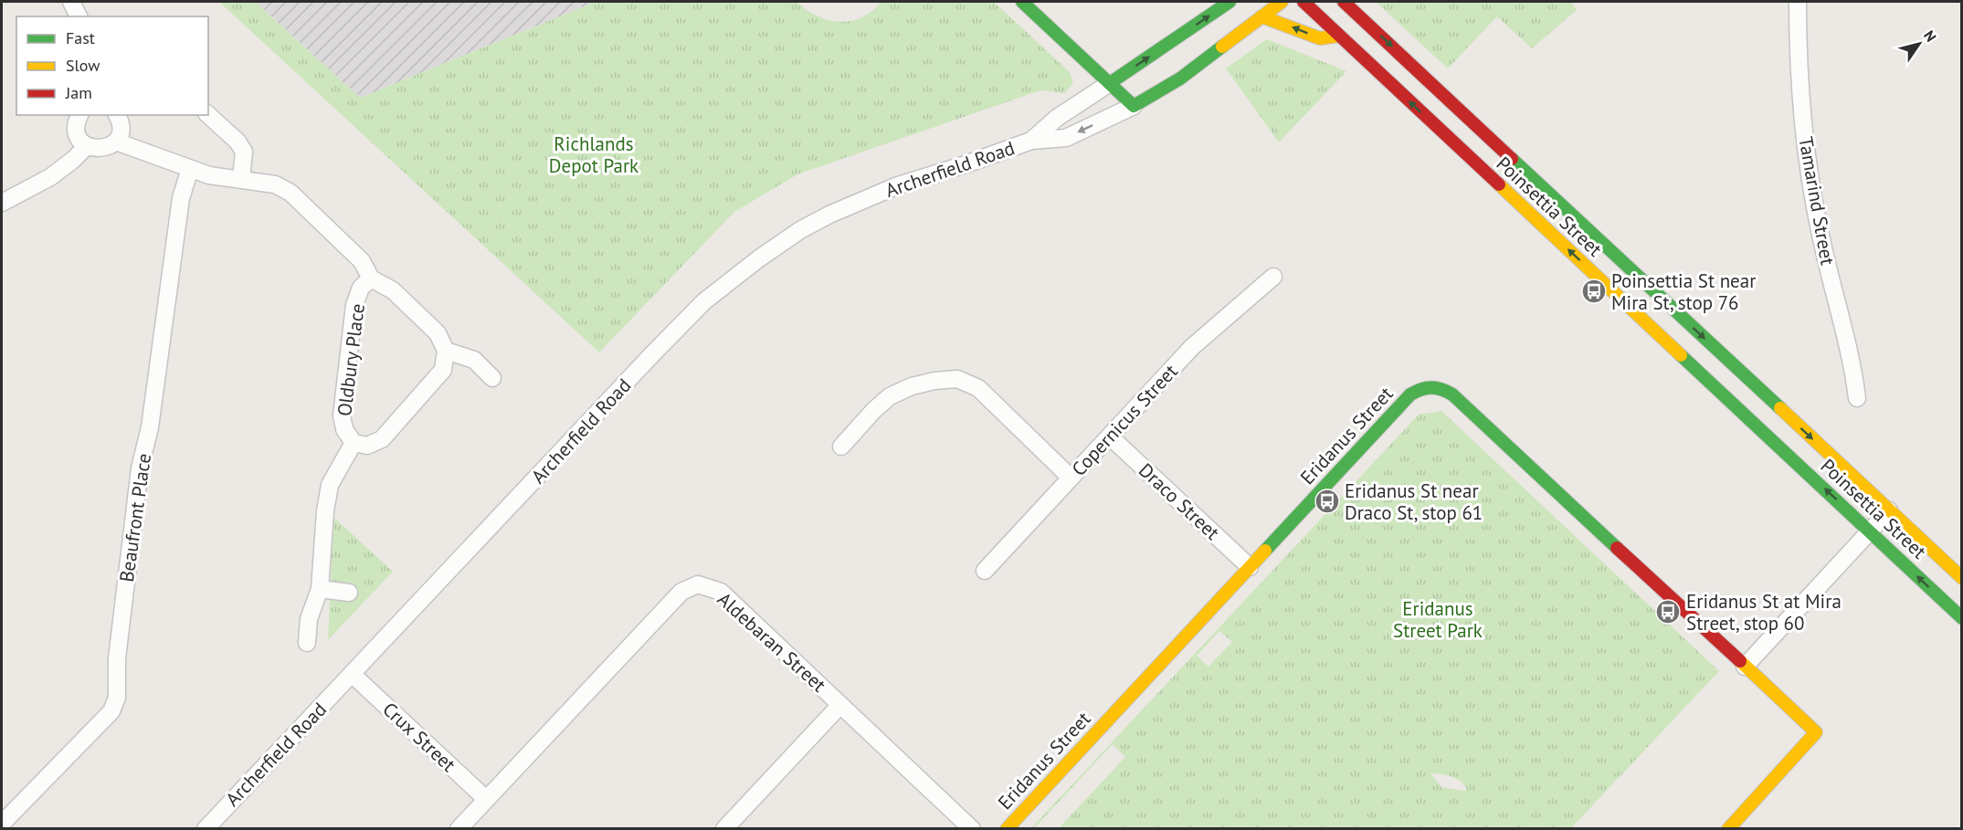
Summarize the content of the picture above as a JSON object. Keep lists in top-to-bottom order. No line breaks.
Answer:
{"streets":{"main road":["Archerfield Road","Poinsettia Street","Eridanus Street"],"street":["Tamarind Street","Oldbury Place","Copernicus Street","Draco Street","Beaufront Place","Aldebaran Street","Crux Street"]},"crossings":[["Archerfield Road","Crux Street"],["Oldbury Place","Beaufront Place"],["Copernicus Street","Draco Street"],["Eridanus Street","Draco Street"],["Aldebaran Street","Crux Street"]],"parks":["Richlands Depot Park","Eridanus Street Park"],"places":{"bus stop":["Poinsettia St near Mira St, stop 76","Eridanus St near Draco St, stop 61","Eridanus St at Mira Street, stop 60"]},"legend":["Fast","Slow","Jam"],"north":"top right"}
